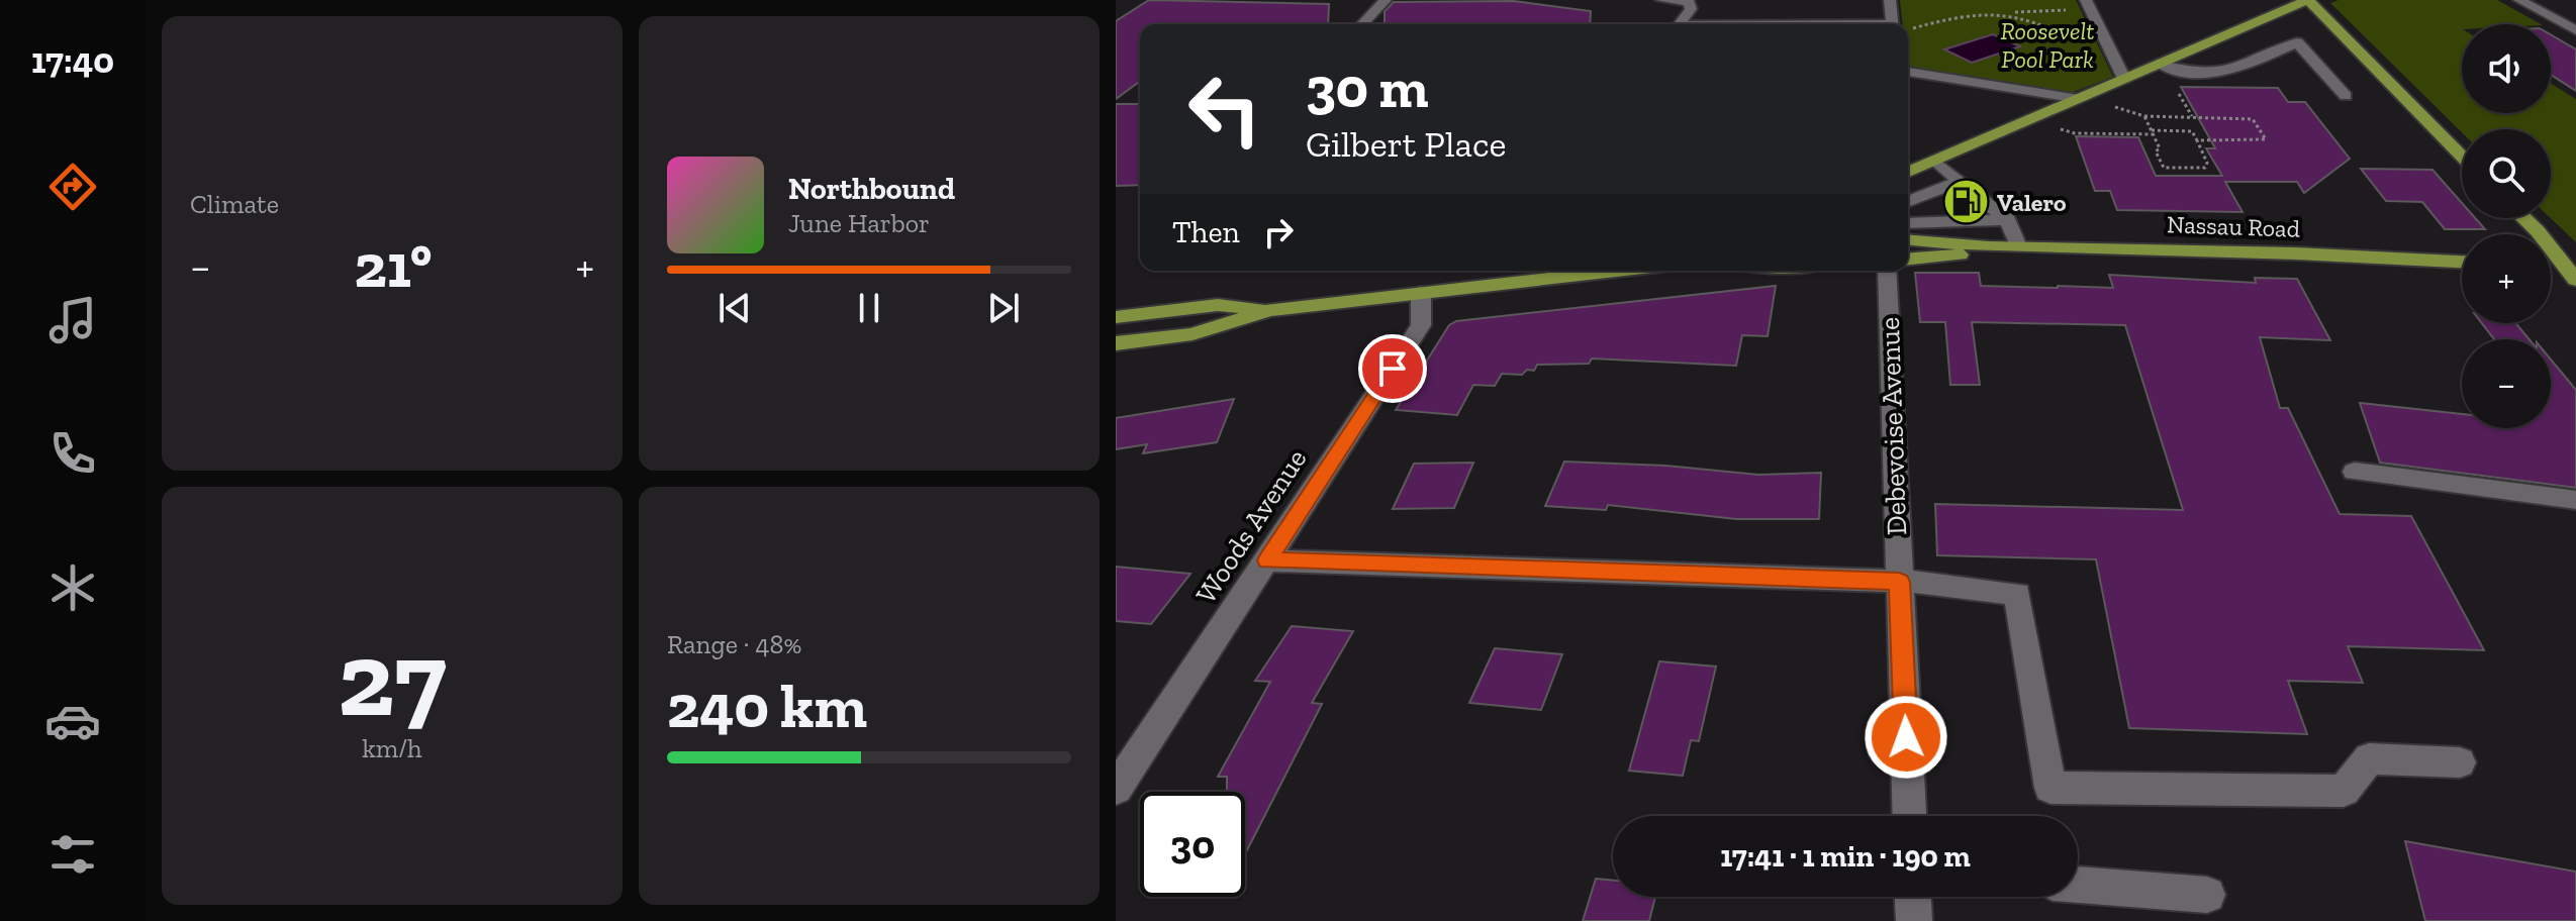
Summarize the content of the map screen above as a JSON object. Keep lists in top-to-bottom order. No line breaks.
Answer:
{"streets":{"main road":["Nassau Road"],"street":["Debevoise Avenue","Woods Avenue"]},"parks":["Roosevelt Pool Park"],"places":{"fuel station":["Valero"]},"page":{"tabs":"17:40","tile":["Climate",["27","km/h"],["Range · 48%","240 km"]],"map_buttons":["+","−"],"turn":["30 m","Gilbert Place"],"song":["Northbound","June Harbor"],"then":"Then","heat":["−","21°","+"],"limit":"30","trip":"17:41 · 1 min · 190 m"}}
